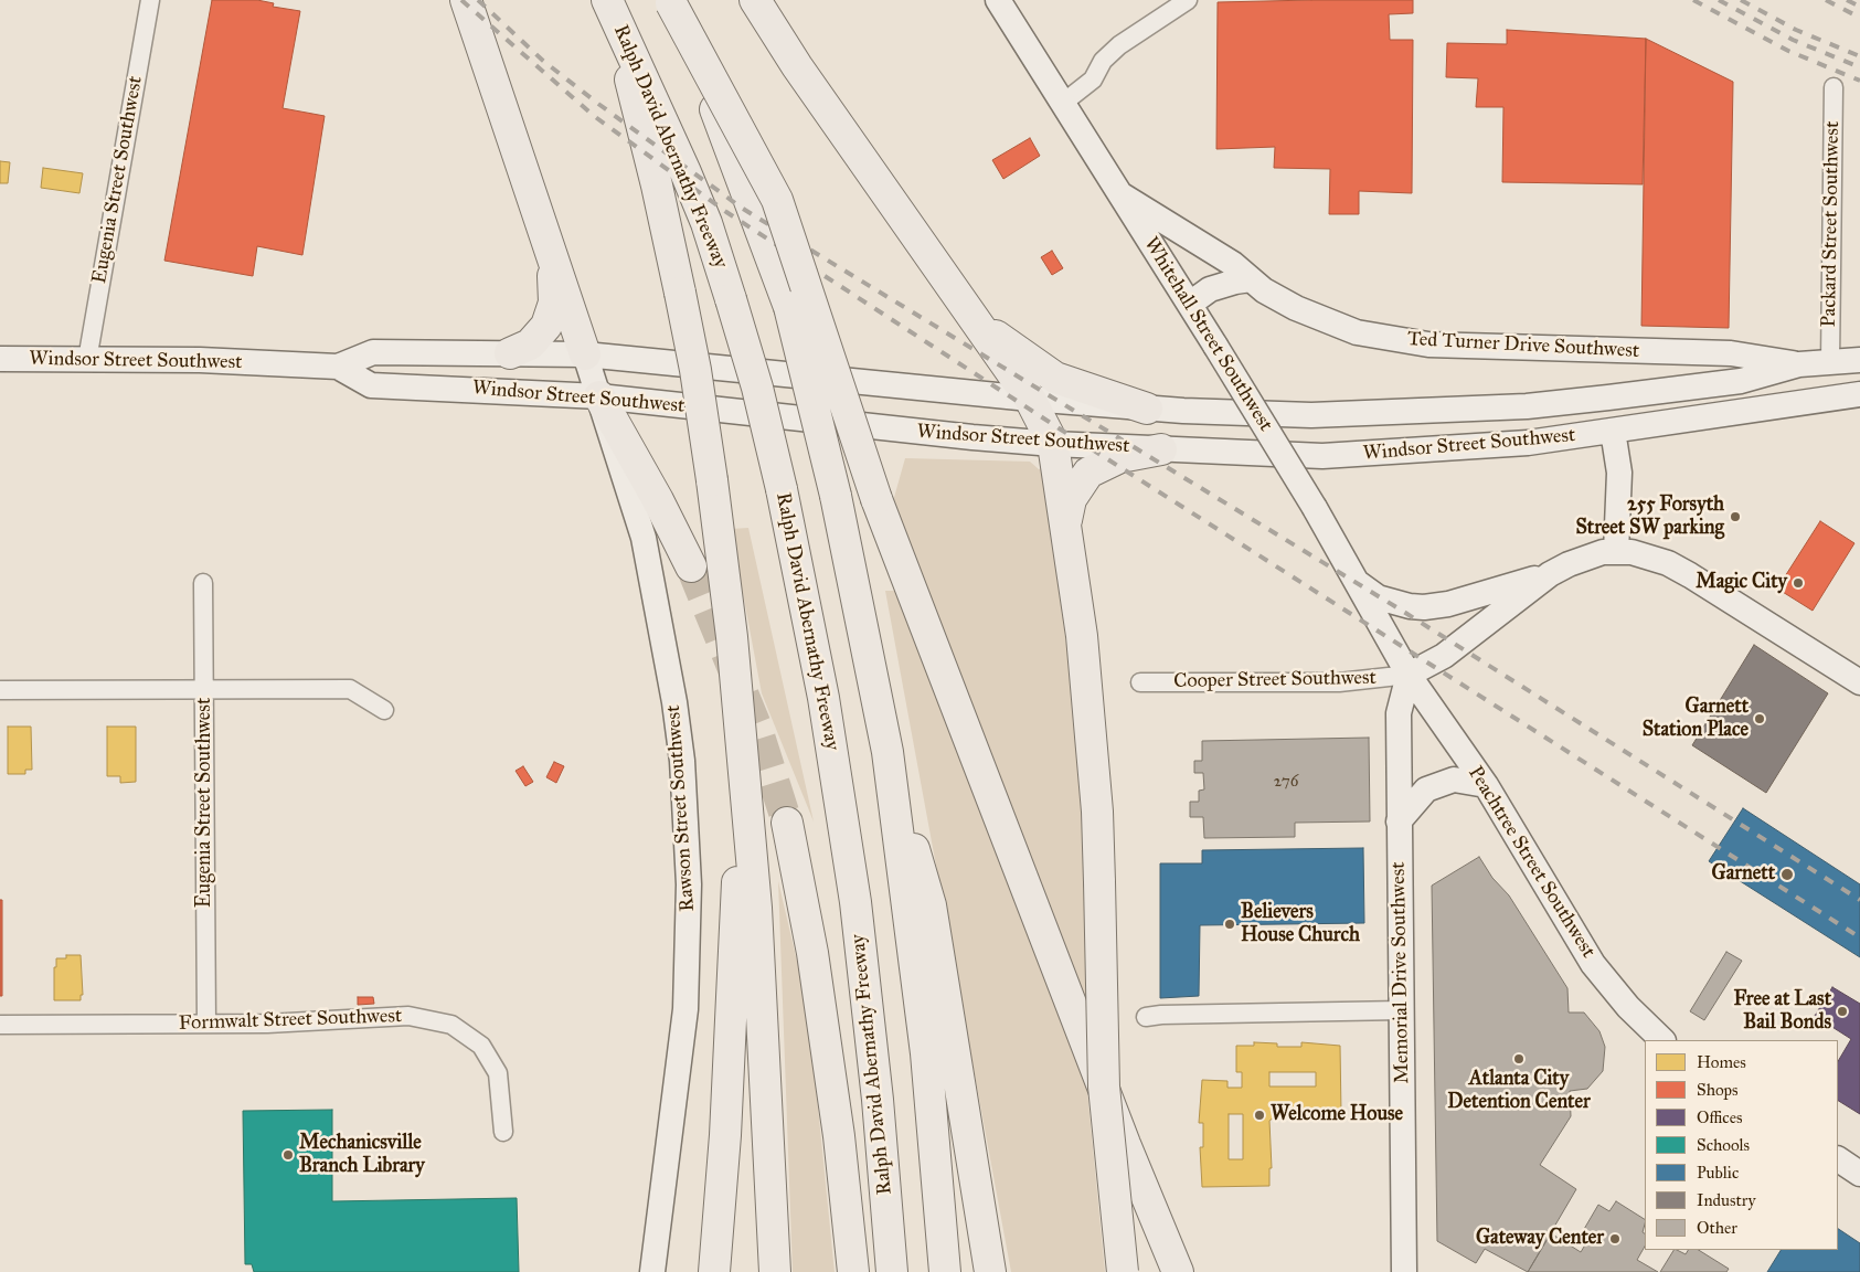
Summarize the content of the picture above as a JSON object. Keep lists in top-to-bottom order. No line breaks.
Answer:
{"streets":{"highway":["Ralph David Abernathy Freeway"],"street":["Eugenia Street Southwest","Packard Street Southwest","Whitehall Street Southwest","Ted Turner Drive Southwest","Windsor Street Southwest","Cooper Street Southwest","Rawson Street Southwest","Peachtree Street Southwest","Memorial Drive Southwest","Formwalt Street Southwest"]},"crossings":[["Eugenia Street Southwest","Windsor Street Southwest"],["Eugenia Street Southwest","Formwalt Street Southwest"],["Packard Street Southwest","Ted Turner Drive Southwest"],["Whitehall Street Southwest","Ted Turner Drive Southwest"],["Whitehall Street Southwest","Cooper Street Southwest"],["Whitehall Street Southwest","Peachtree Street Southwest"],["Whitehall Street Southwest","Memorial Drive Southwest"],["Ted Turner Drive Southwest","Windsor Street Southwest"],["Windsor Street Southwest","Rawson Street Southwest"],["Cooper Street Southwest","Peachtree Street Southwest"],["Cooper Street Southwest","Memorial Drive Southwest"],["Peachtree Street Southwest","Memorial Drive Southwest"]],"places":["255 Forsyth Street SW parking","Magic City","Garnett Station Place","Garnett","Believers House Church","Free at Last Bail Bonds","Atlanta City Detention Center","Welcome House","Mechanicsville Branch Library","Gateway Center"],"house_numbers":["276"],"legend":["Homes","Shops","Offices","Schools","Public","Industry","Other"]}
